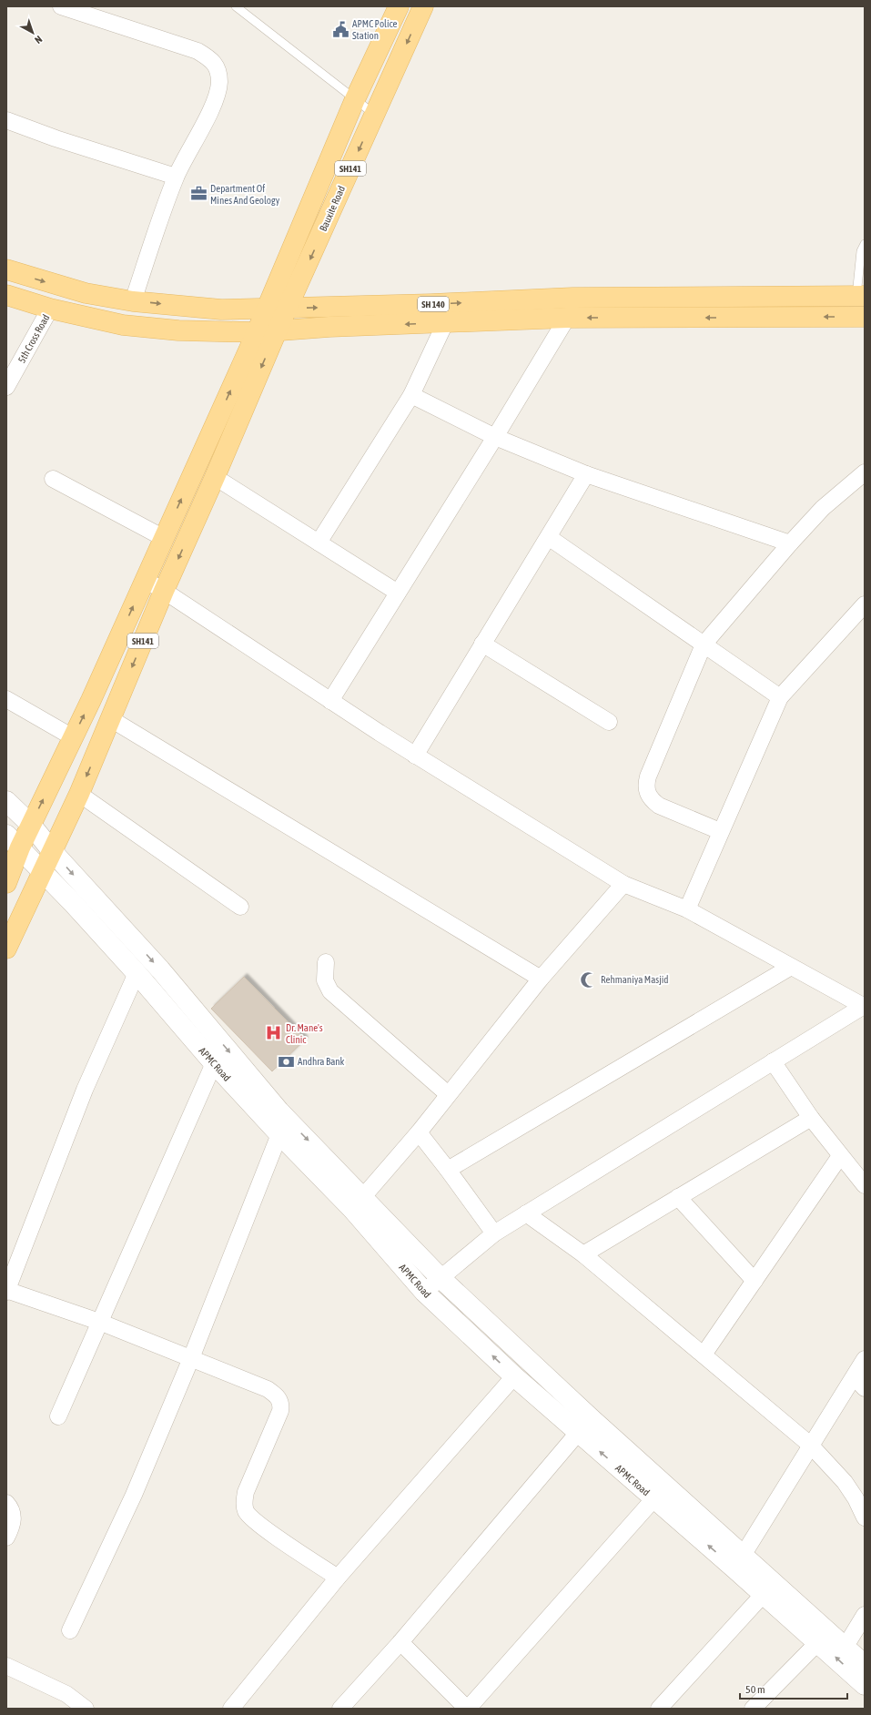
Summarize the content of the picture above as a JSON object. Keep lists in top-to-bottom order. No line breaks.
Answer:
{"streets":{"main road":["SH141","Bauxite Road","SH 140"],"street":["5th Cross Road","APMC Road"]},"crossings":[["SH141","Bauxite Road"],["SH141","SH 140"],["SH141","APMC Road"],["Bauxite Road","SH 140"],["SH 140","5th Cross Road"]],"places":{"public building":["APMC Police Station"],"office":["Department Of Mines And Geology"],"mosque":["Rehmaniya Masjid"],"hospital":["Dr. Mane's Clinic"],"bank":["Andhra Bank"]},"scale_bar":"50 m","north":"bottom right"}
